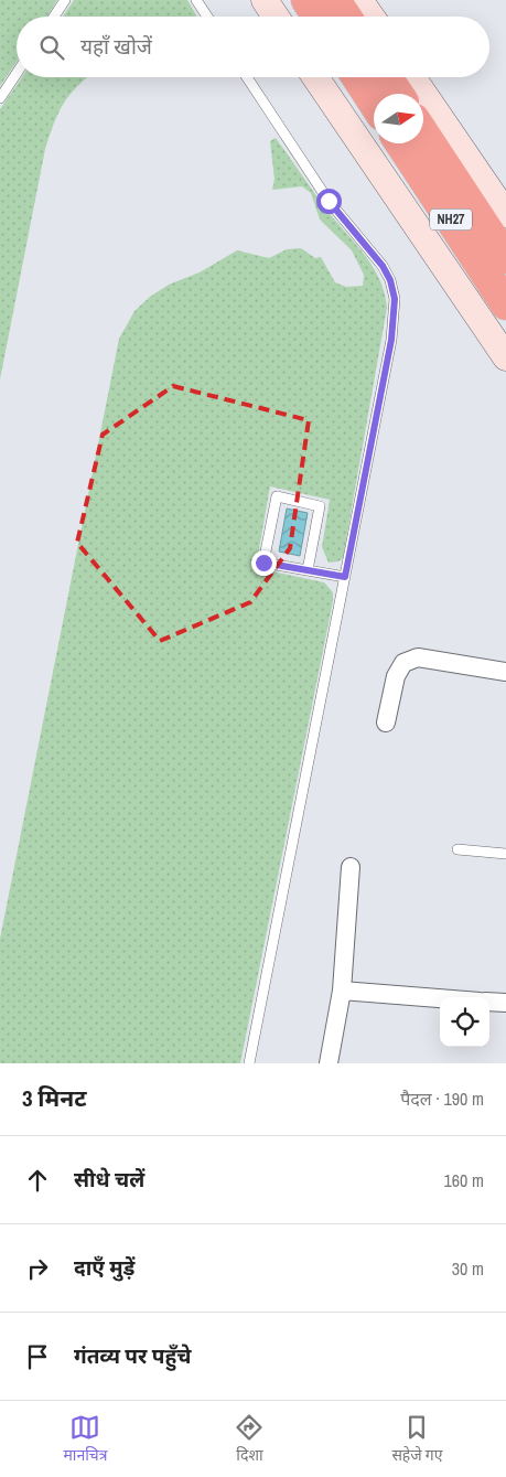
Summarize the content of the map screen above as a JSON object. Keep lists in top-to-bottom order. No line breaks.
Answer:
{"streets":{"highway":["NH27"]},"north":"right","page":{"search":"यहाँ खोजें","heading":["3 मिनट","पैदल · 190 m"],"list":[["सीधे चलें","160 m"],["दाएँ मुड़ें","30 m"],"गंतव्य पर पहुँचे"],"nav":["मानचित्र","दिशा","सहेजे गए"]}}
